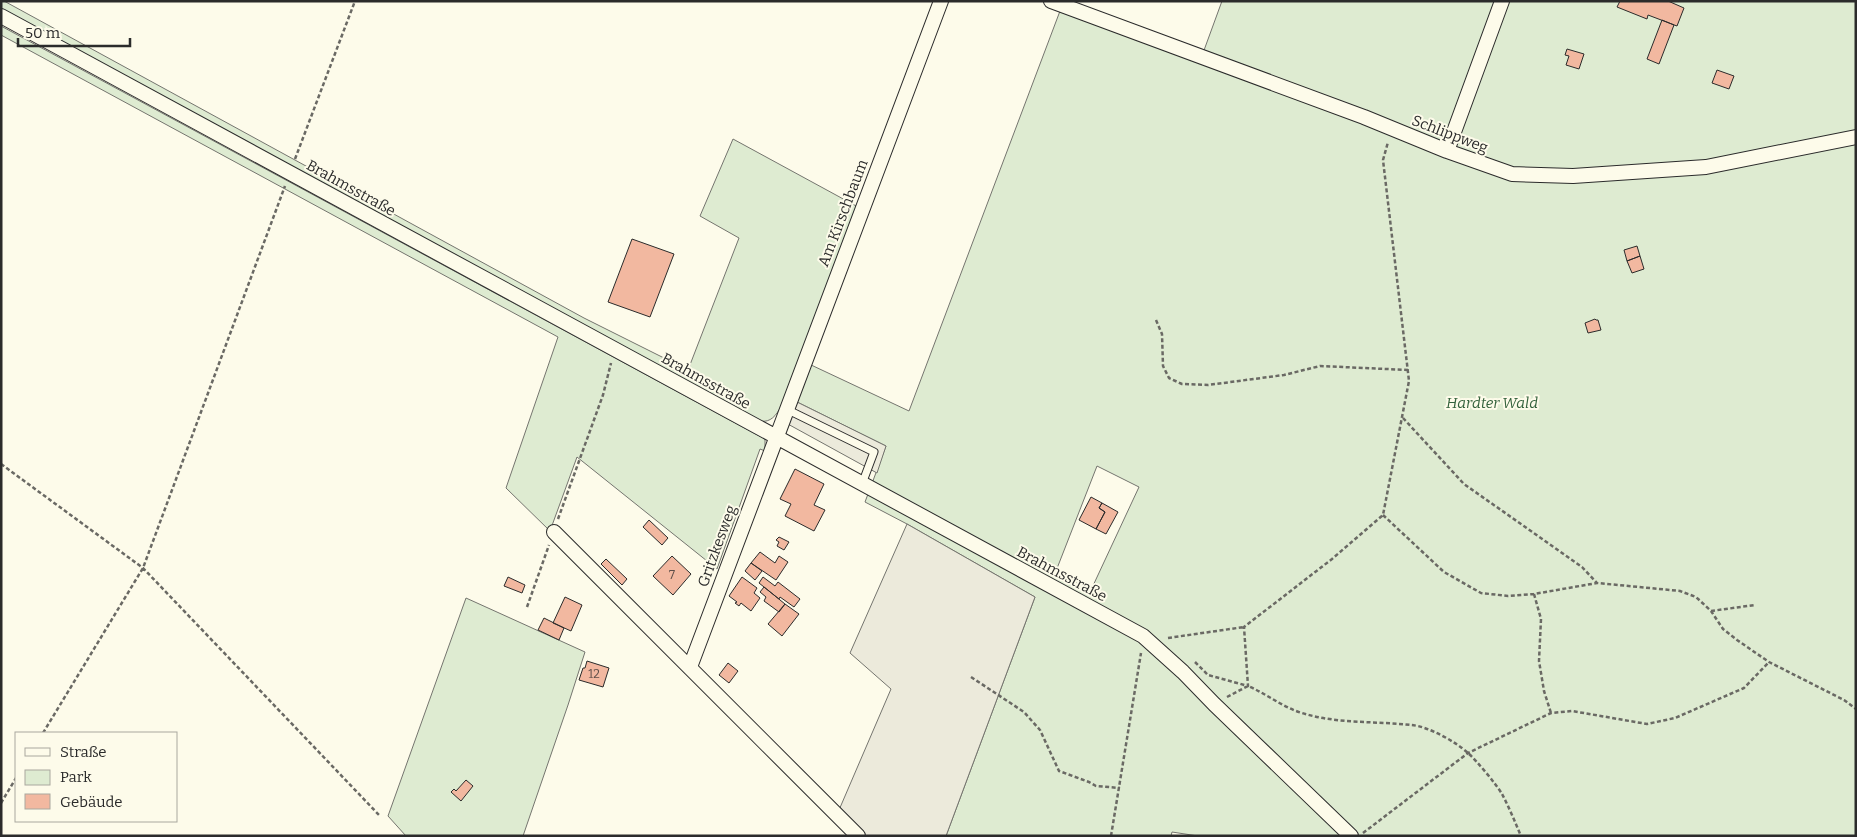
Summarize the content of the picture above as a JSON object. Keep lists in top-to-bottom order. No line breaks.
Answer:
{"streets":{"street":["Schlippweg","Brahmsstraße","Am Kirschbaum","Gritzkesweg"]},"crossings":[["Brahmsstraße","Am Kirschbaum"],["Brahmsstraße","Gritzkesweg"],["Am Kirschbaum","Gritzkesweg"]],"parks":["Hardter Wald"],"house_numbers":["7","12"],"legend":["Straße","Park","Gebäude"],"scale_bar":"50 m"}
